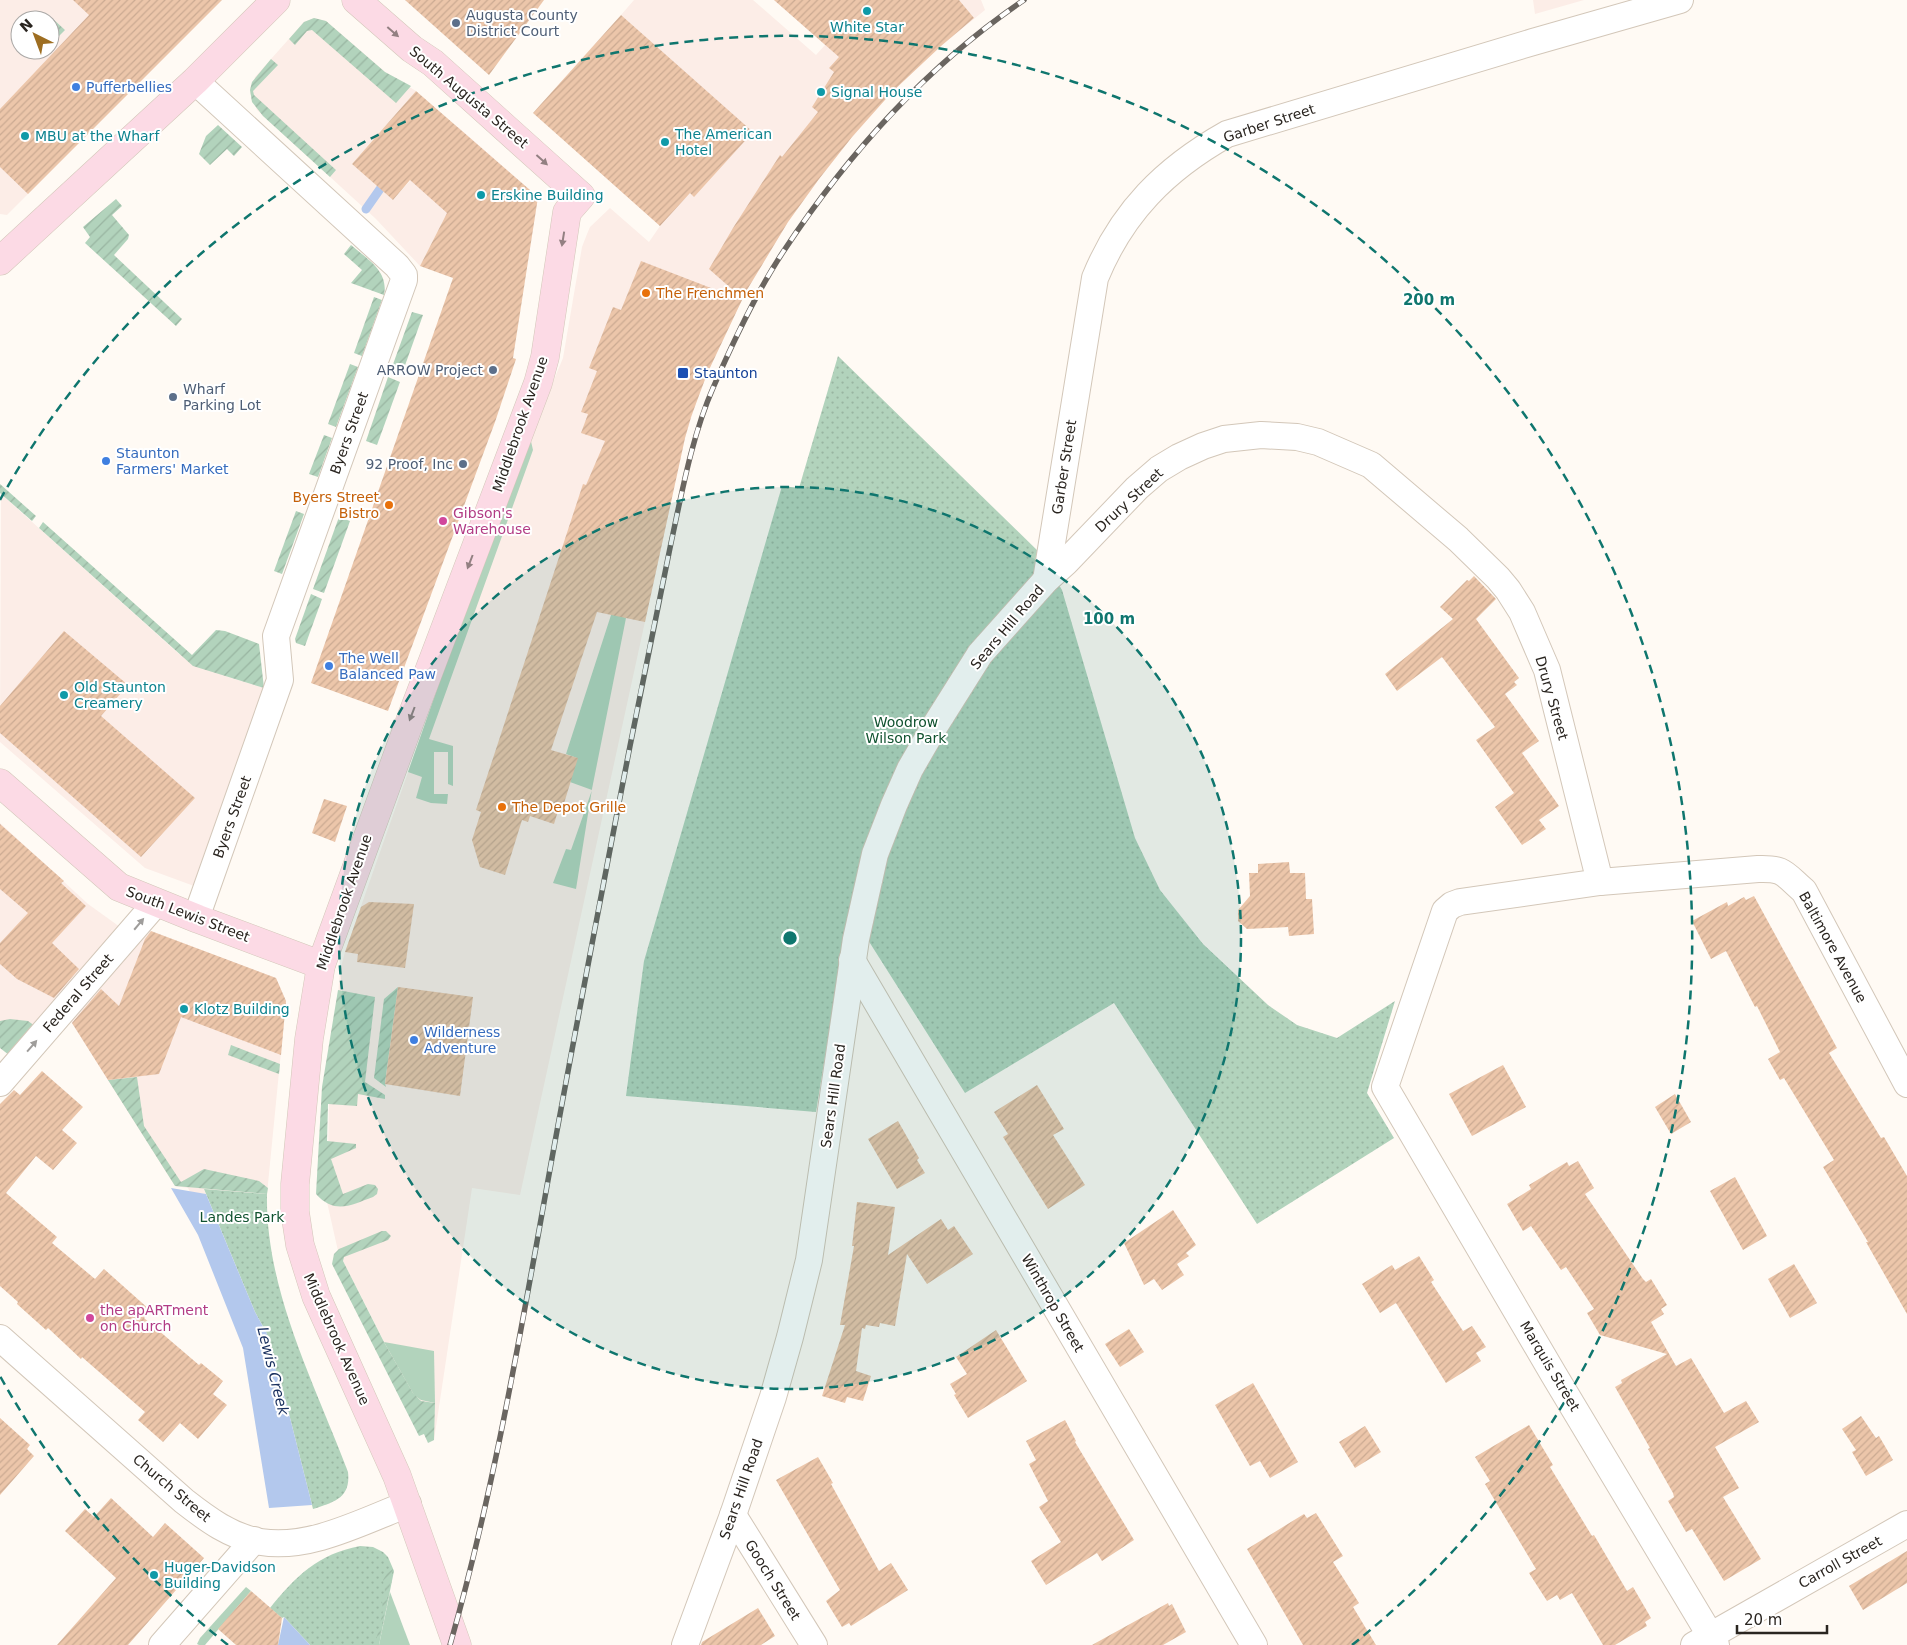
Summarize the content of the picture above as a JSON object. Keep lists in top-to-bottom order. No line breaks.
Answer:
{"streets":{"street":["South Augusta Street","Garber Street","Middlebrook Avenue","Byers Street","Drury Street","Sears Hill Road","South Lewis Street","Baltimore Avenue","Federal Street","Winthrop Street","Marquis Street","Church Street","Carroll Street","Gooch Street"]},"crossings":[["South Augusta Street","Middlebrook Avenue"],["Garber Street","Drury Street"],["Garber Street","Sears Hill Road"],["Middlebrook Avenue","South Lewis Street"],["Middlebrook Avenue","Church Street"],["Byers Street","South Lewis Street"],["Drury Street","Sears Hill Road"],["Drury Street","Baltimore Avenue"],["Drury Street","Marquis Street"],["Sears Hill Road","Winthrop Street"],["Sears Hill Road","Gooch Street"],["South Lewis Street","Federal Street"],["Baltimore Avenue","Marquis Street"],["Marquis Street","Carroll Street"]],"one_way":["South Augusta Street","Middlebrook Avenue","Federal Street"],"water":["Lewis Creek"],"parks":["Woodrow Wilson Park","Landes Park"],"places":{"other":["White Star","Augusta County District Court","Pufferbellies","Signal House","MBU at the Wharf","The American Hotel","Erskine Building","The Frenchmen","ARROW Project","Wharf Parking Lot","Staunton Farmers' Market","92 Proof, Inc","Byers Street Bistro","Gibson's Warehouse","The Well Balanced Paw","Old Staunton Creamery","The Depot Grille","Klotz Building","Wilderness Adventure","the apARTment on Church","Huger-Davidson Building"],"transit":["Staunton"]},"scale_bar":"20 m","north":"top left","rings":["200 m","100 m"]}
